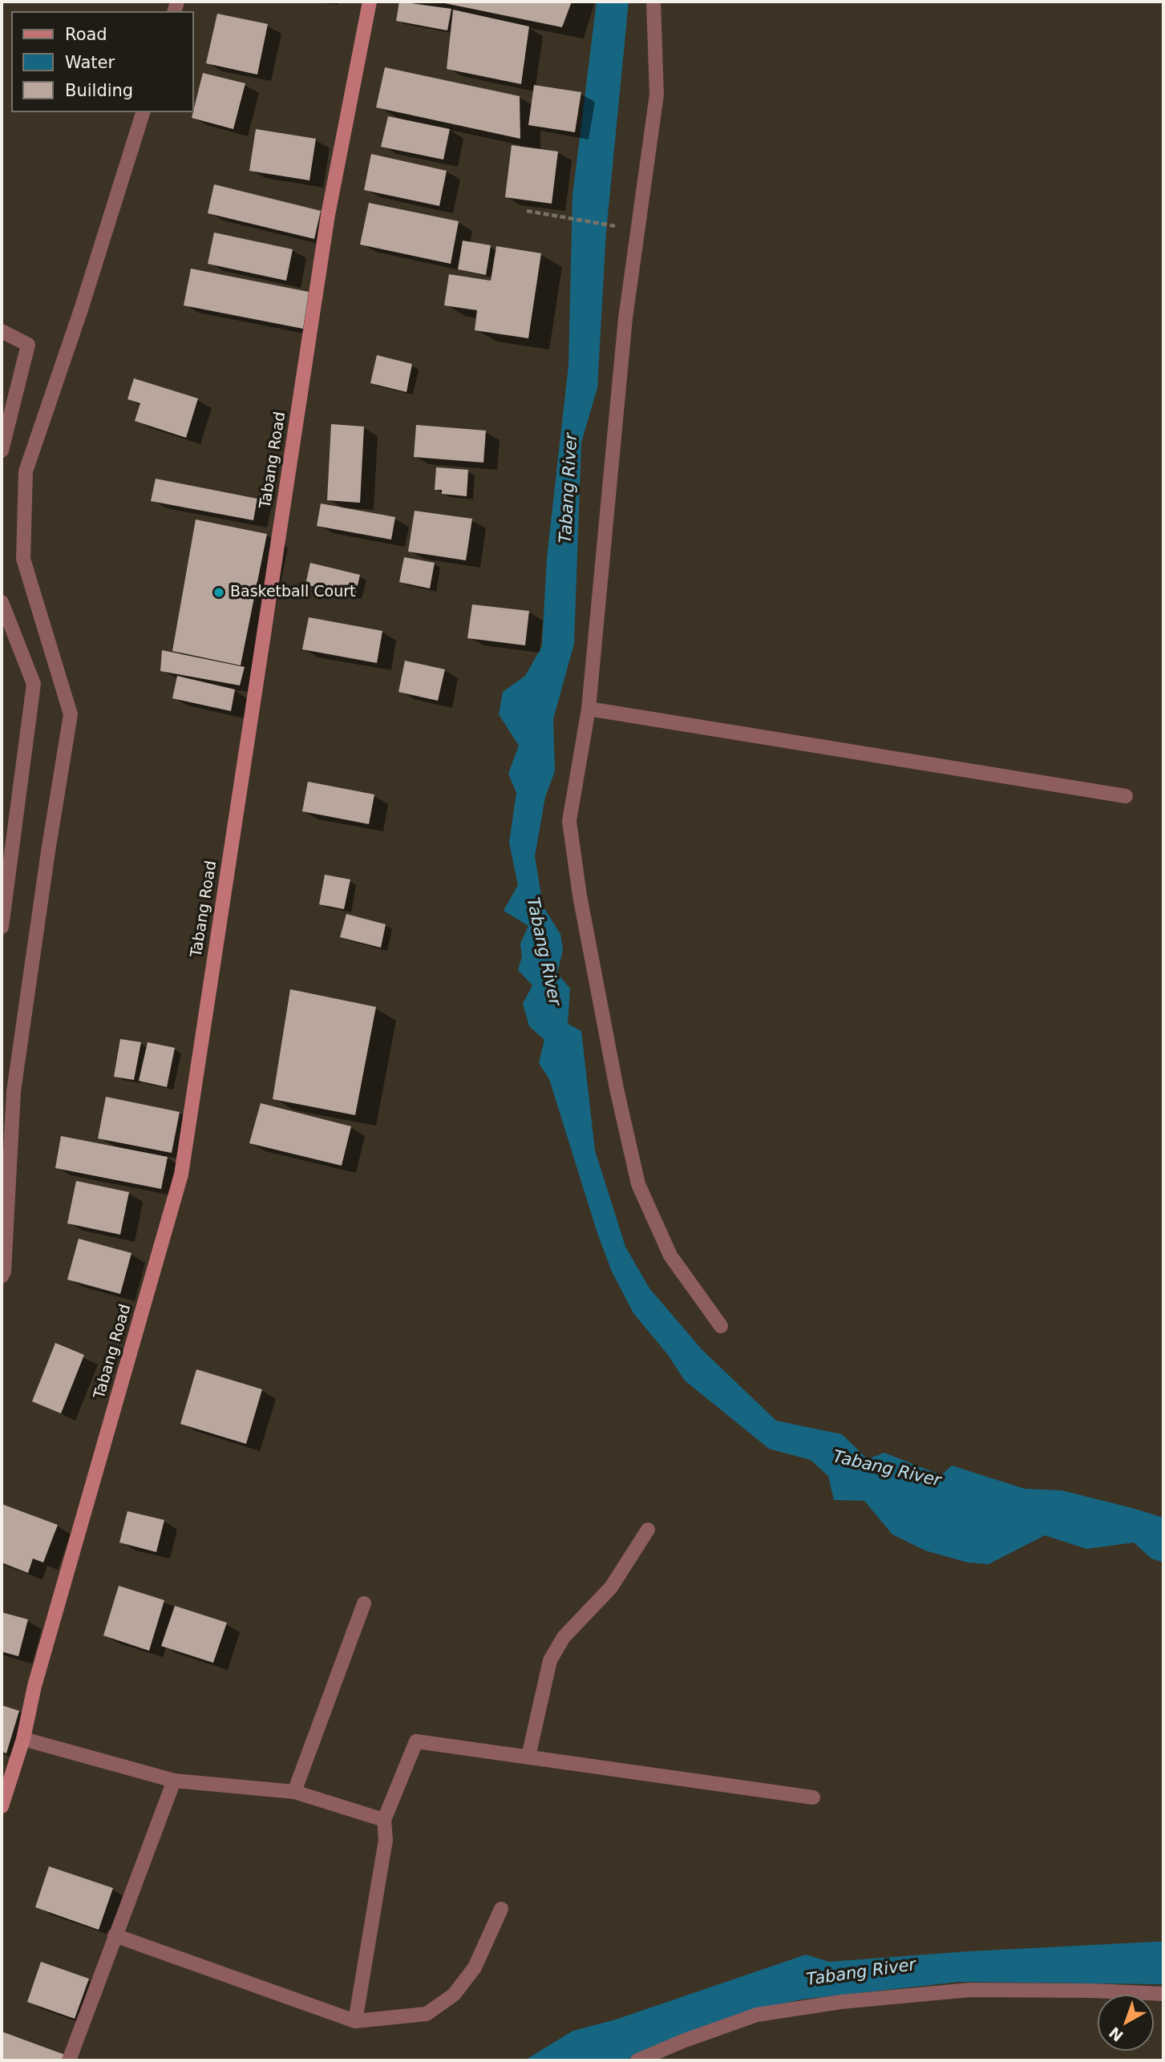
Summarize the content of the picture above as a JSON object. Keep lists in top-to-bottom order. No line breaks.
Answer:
{"streets":{"main road":["Tabang Road"]},"water":["Tabang River"],"places":["Basketball Court"],"legend":["Road","Water","Building"],"north":"bottom left"}
